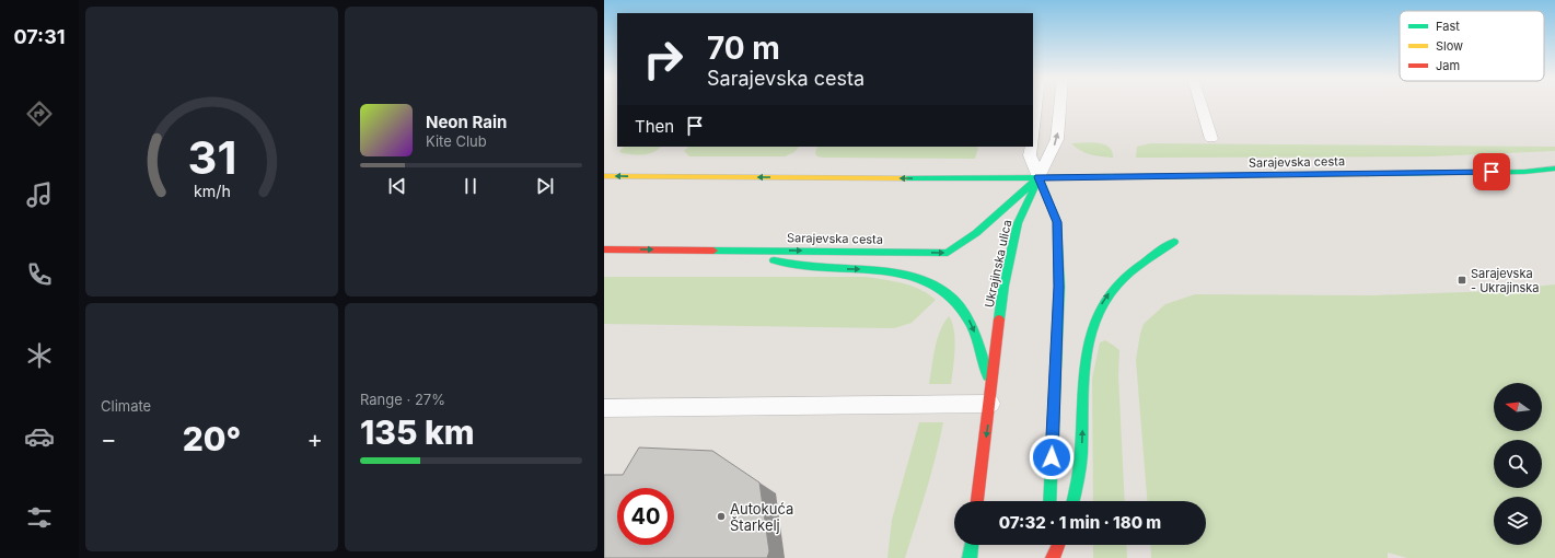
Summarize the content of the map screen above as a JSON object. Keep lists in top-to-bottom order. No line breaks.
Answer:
{"streets":{"main road":["Sarajevska cesta","Ukrajinska ulica"]},"crossings":[["Sarajevska cesta","Ukrajinska ulica"]],"places":{"transit":["Sarajevska - Ukrajinska"],"other":["Autokuća Štarkelj"]},"legend":["Fast","Slow","Jam"],"north":"left","page":{"tabs":"07:31","turn":["70 m","Sarajevska cesta"],"song":["Neon Rain","Kite Club"],"then":"Then","tile":["Climate",["Range · 27%","135 km"]],"heat":["−","20°","+"],"limit":"40","trip":"07:32 · 1 min · 180 m","gauge":["31","km/h"]}}
